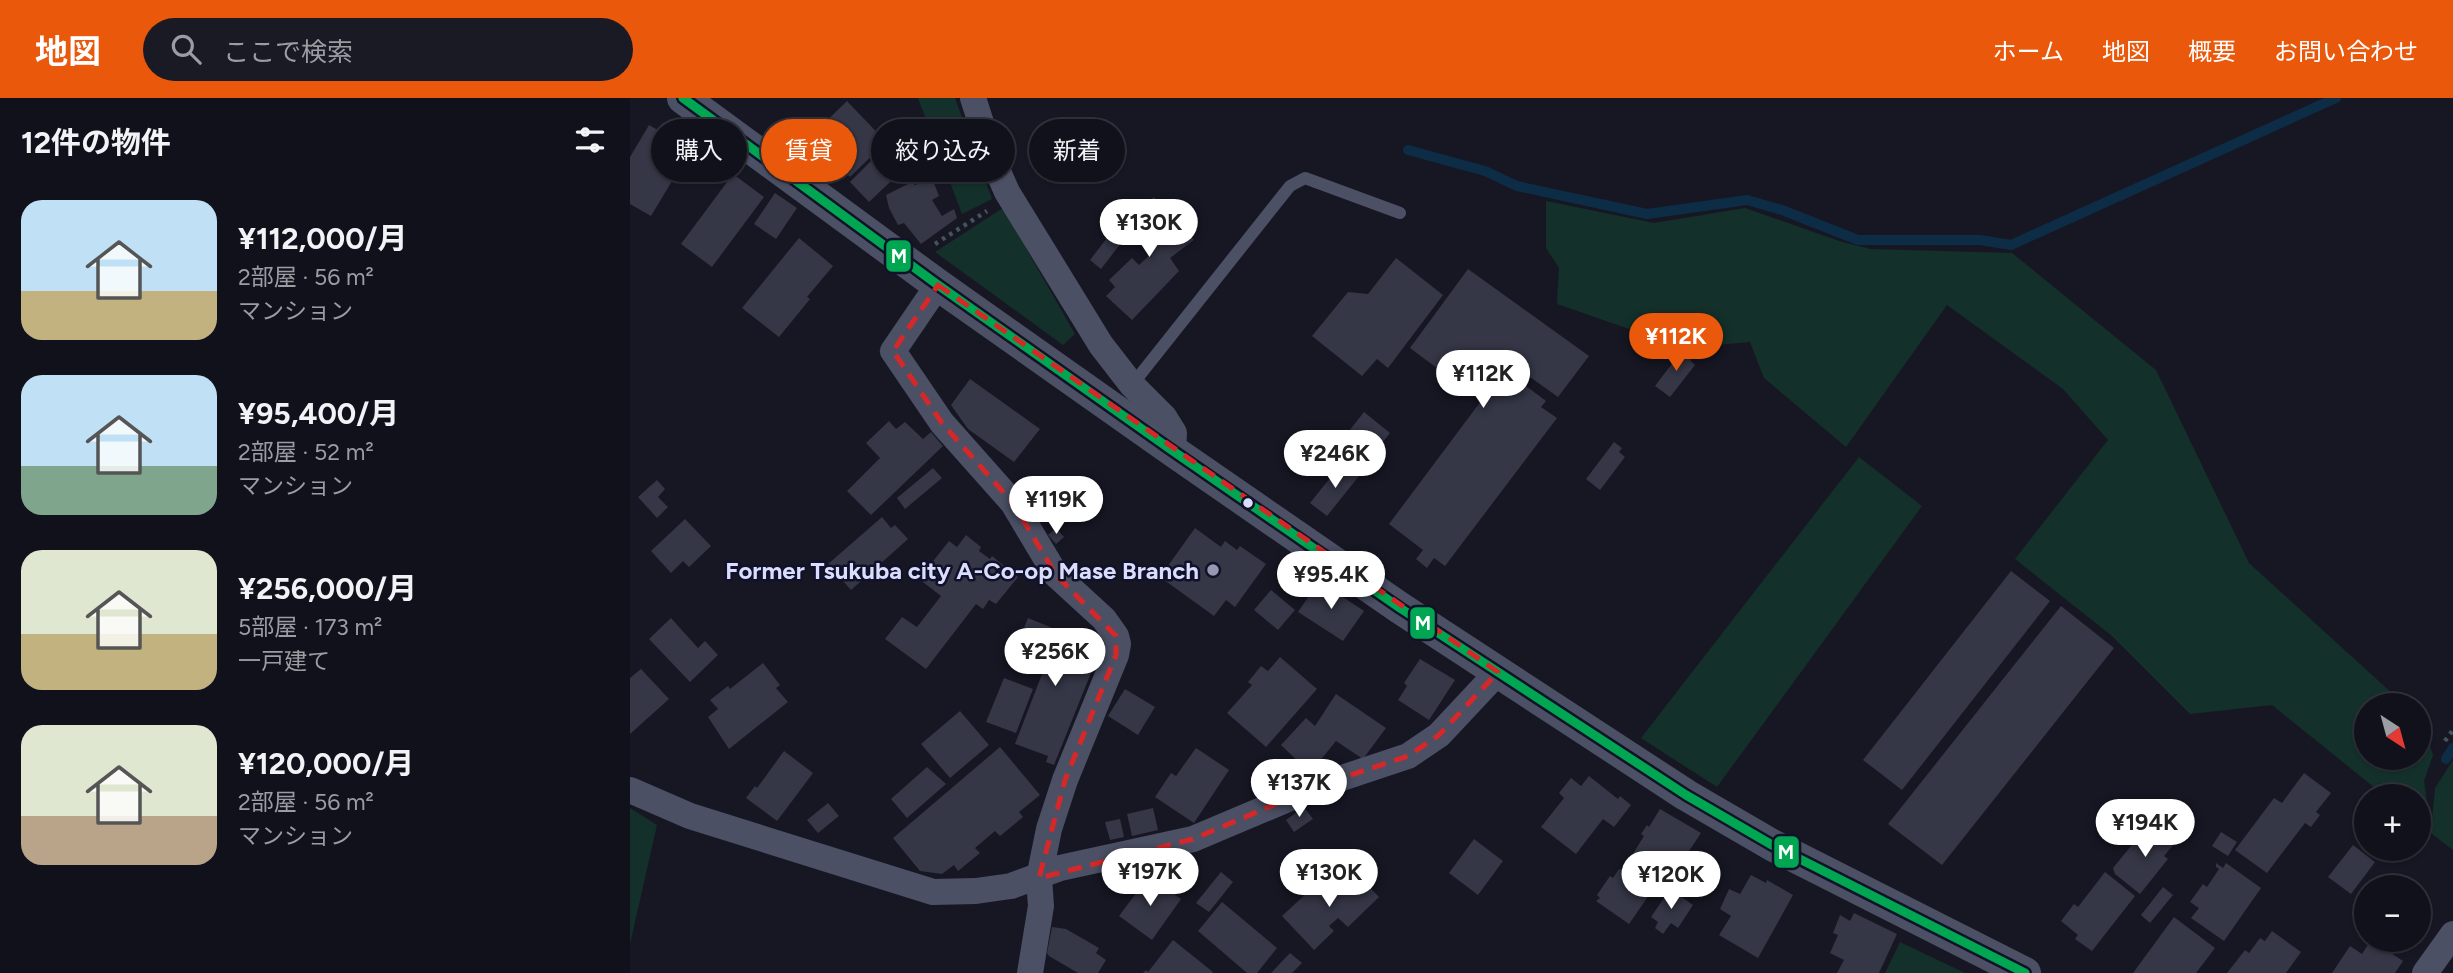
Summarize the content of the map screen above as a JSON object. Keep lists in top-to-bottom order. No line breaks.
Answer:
{"places":["Former Tsukuba city A-Co-op Mase Branch"],"lines":["transit line M"],"north":"bottom right","page":{"header":"地図","search":"ここで検索","nav":["ホーム","地図","概要","お問い合わせ"],"heading":"12件の物件","chip":["購入","賃貸","絞り込み","新着"],"list":[{"name":"¥112,000/月","note":"2部屋 · 56 m² · マンション"},{"name":"¥95,400/月","note":"2部屋 · 52 m² · マンション"},{"name":"¥256,000/月","note":"5部屋 · 173 m² · 一戸建て"},{"name":"¥120,000/月","note":"2部屋 · 56 m² · マンション"}],"price":["¥130K","¥112K","¥112K","¥246K","¥119K","¥95.4K","¥256K","¥137K","¥194K","¥197K","¥130K","¥120K"],"map_buttons":["+","−"]}}
